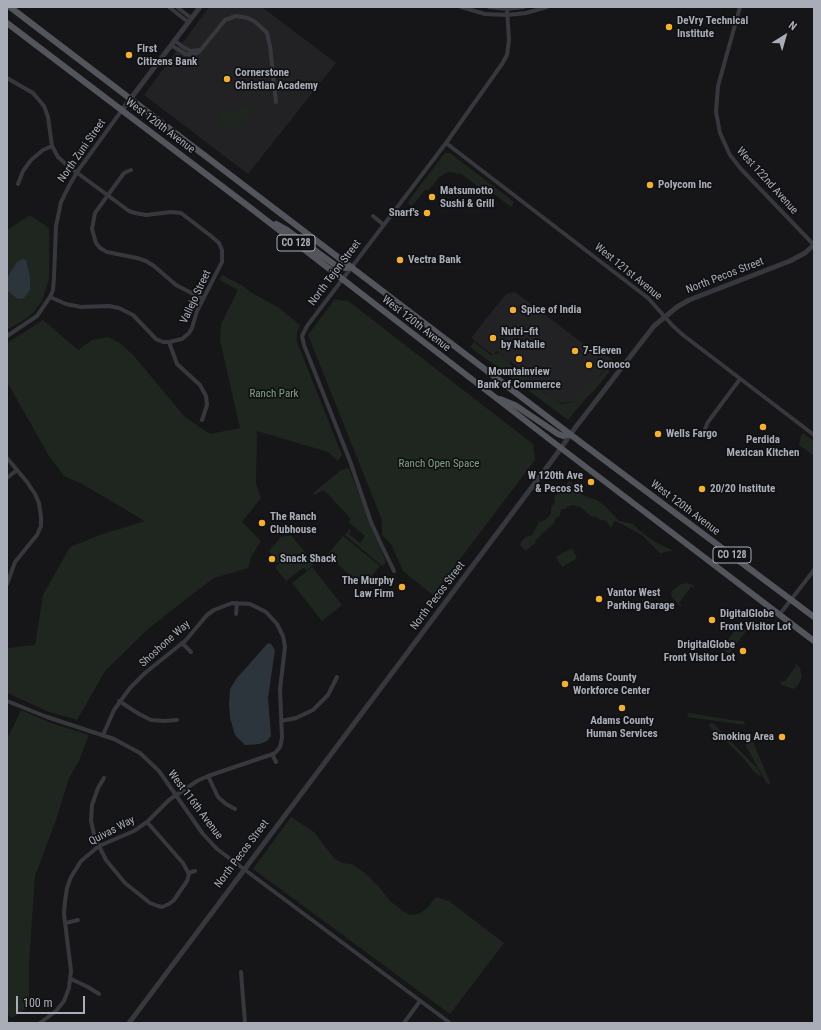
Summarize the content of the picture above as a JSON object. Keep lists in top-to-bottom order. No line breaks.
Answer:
{"streets":{"main road":["West 120th Avenue","CO 128"],"street":["North Zuni Street","West 122nd Avenue","West 121st Avenue","North Tejon Street","North Pecos Street","Vallejo Street","Shoshone Way","West 116th Avenue","Quivas Way"]},"crossings":[["West 120th Avenue","North Zuni Street"],["West 120th Avenue","North Tejon Street"],["West 120th Avenue","North Pecos Street"],["West 122nd Avenue","North Pecos Street"],["West 121st Avenue","North Tejon Street"],["West 121st Avenue","North Pecos Street"],["North Pecos Street","West 116th Avenue"],["Shoshone Way","West 116th Avenue"],["West 116th Avenue","Quivas Way"]],"parks":["Ranch Park","Ranch Open Space"],"places":["DeVry Technical Institute","First Citizens Bank","Cornerstone Christian Academy","Polycom Inc","Matsumotto Sushi & Grill","Snarf's","Vectra Bank","Spice of India","Nutri–fit by Natalie","7-Eleven","Mountainview Bank of Commerce","Conoco","Perdida Mexican Kitchen","Wells Fargo","W 120th Ave & Pecos St","20/20 Institute","The Ranch Clubhouse","Snack Shack","The Murphy Law Firm","Vantor West Parking Garage","DigitalGlobe Front Visitor Lot","DrigitalGlobe Front Visitor Lot","Adams County Workforce Center","Adams County Human Services","Smoking Area"],"scale_bar":"100 m","north":"top right"}
